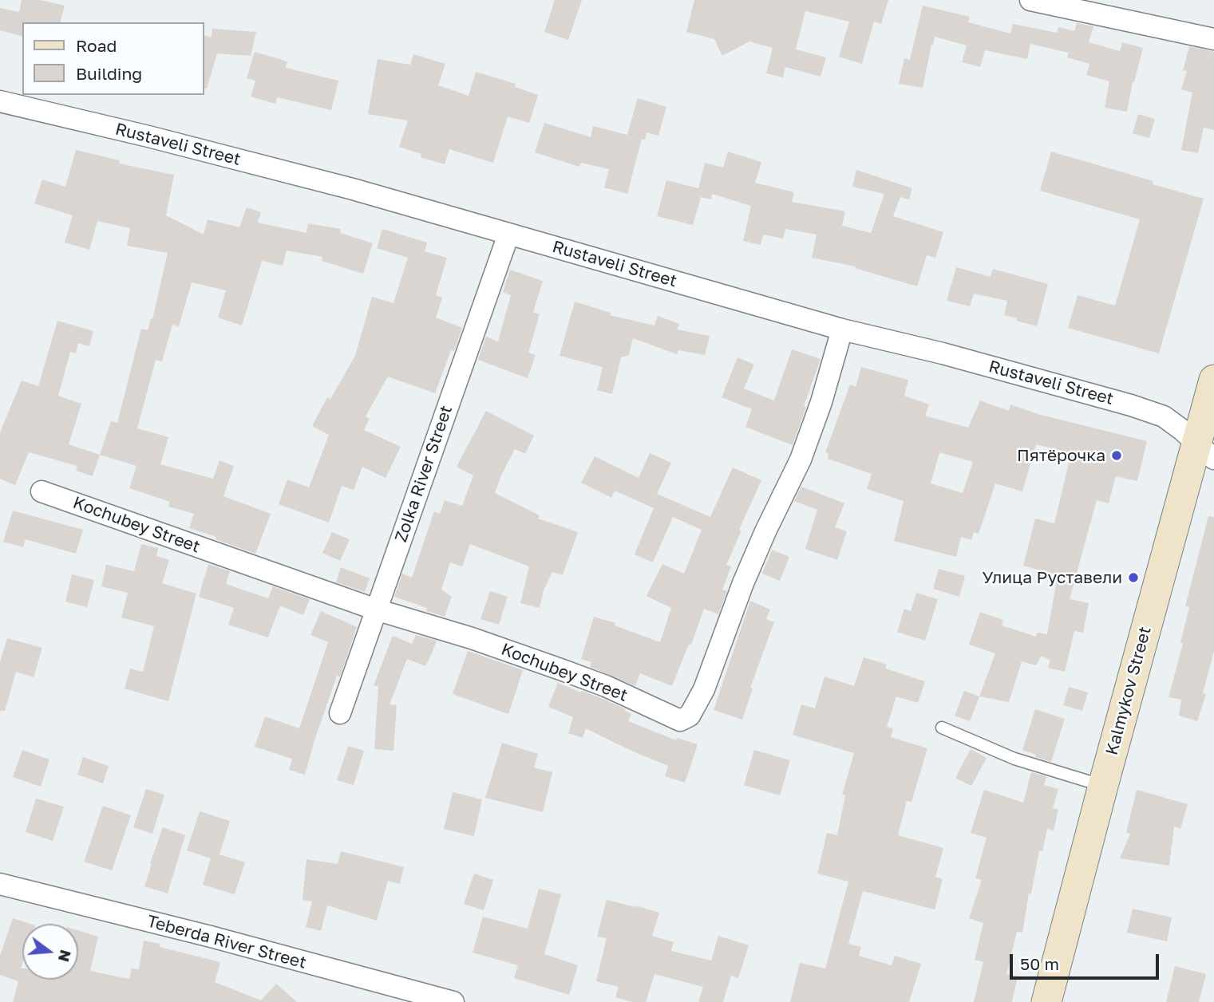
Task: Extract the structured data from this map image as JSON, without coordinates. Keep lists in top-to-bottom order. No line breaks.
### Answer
{"streets":{"street":["Rustaveli Street","Zolka River Street","Kochubey Street","Kalmykov Street","Teberda River Street"]},"crossings":[["Rustaveli Street","Zolka River Street"],["Rustaveli Street","Kochubey Street"],["Rustaveli Street","Kalmykov Street"],["Zolka River Street","Kochubey Street"]],"places":["Пятёрочка","Улица Руставели"],"legend":["Road","Building"],"scale_bar":"50 m","north":"right"}
